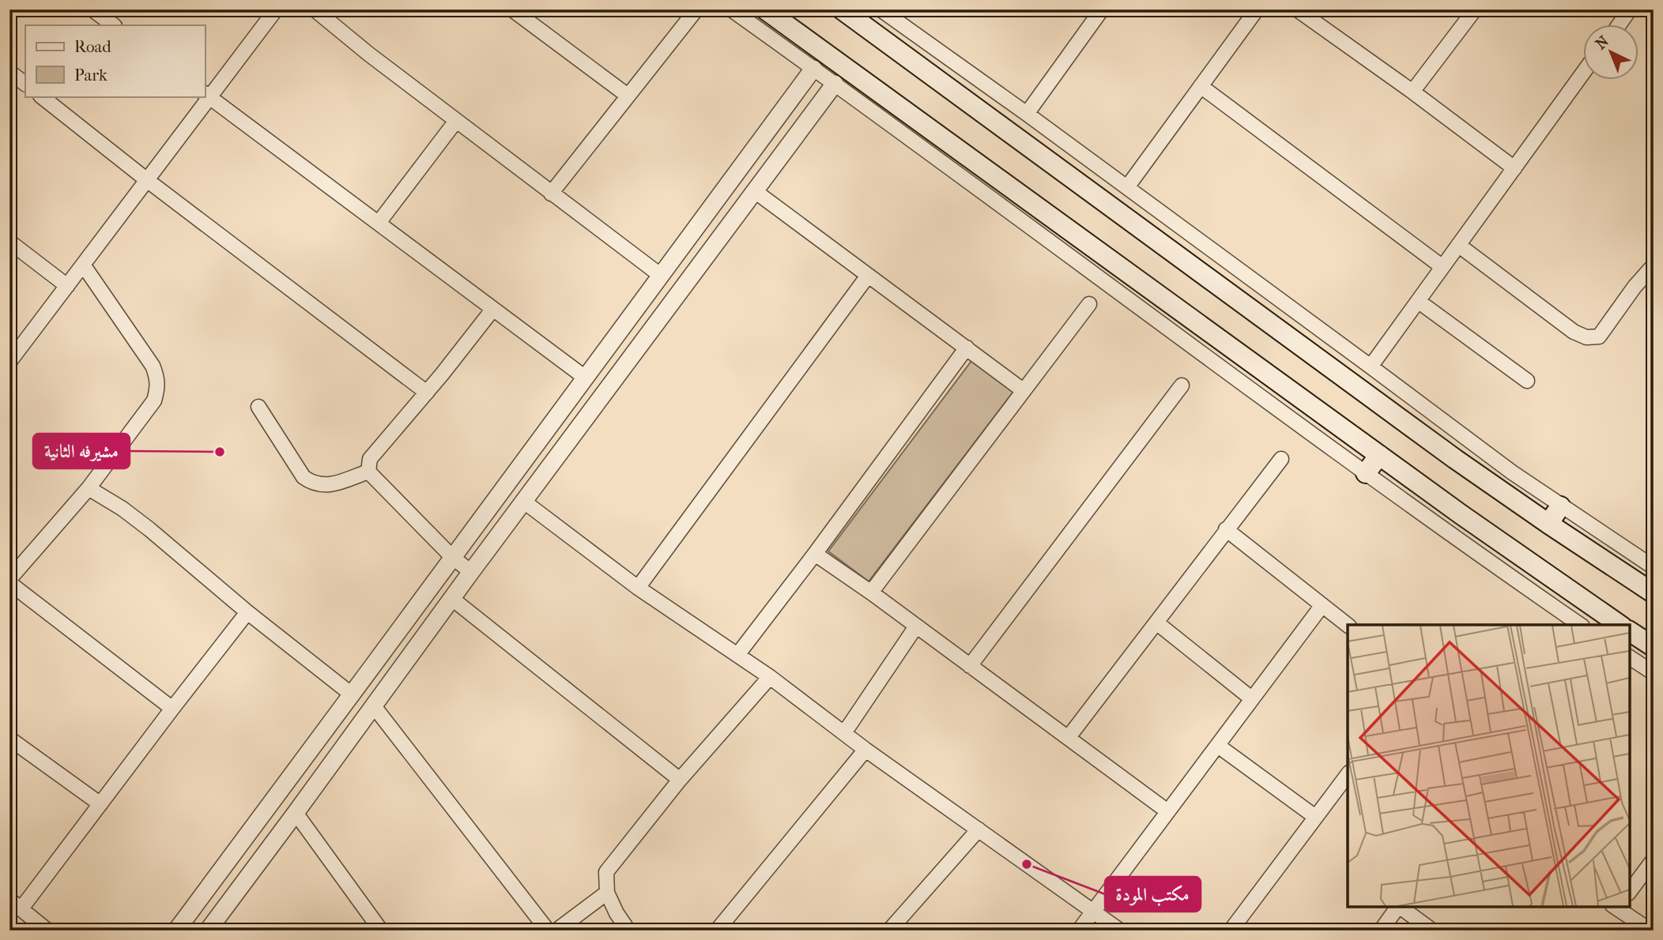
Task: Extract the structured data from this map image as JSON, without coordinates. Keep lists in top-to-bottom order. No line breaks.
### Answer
{"places":["مشيرفه الثانية","مكتب المودة"],"legend":["Road","Park"],"north":"top left"}
